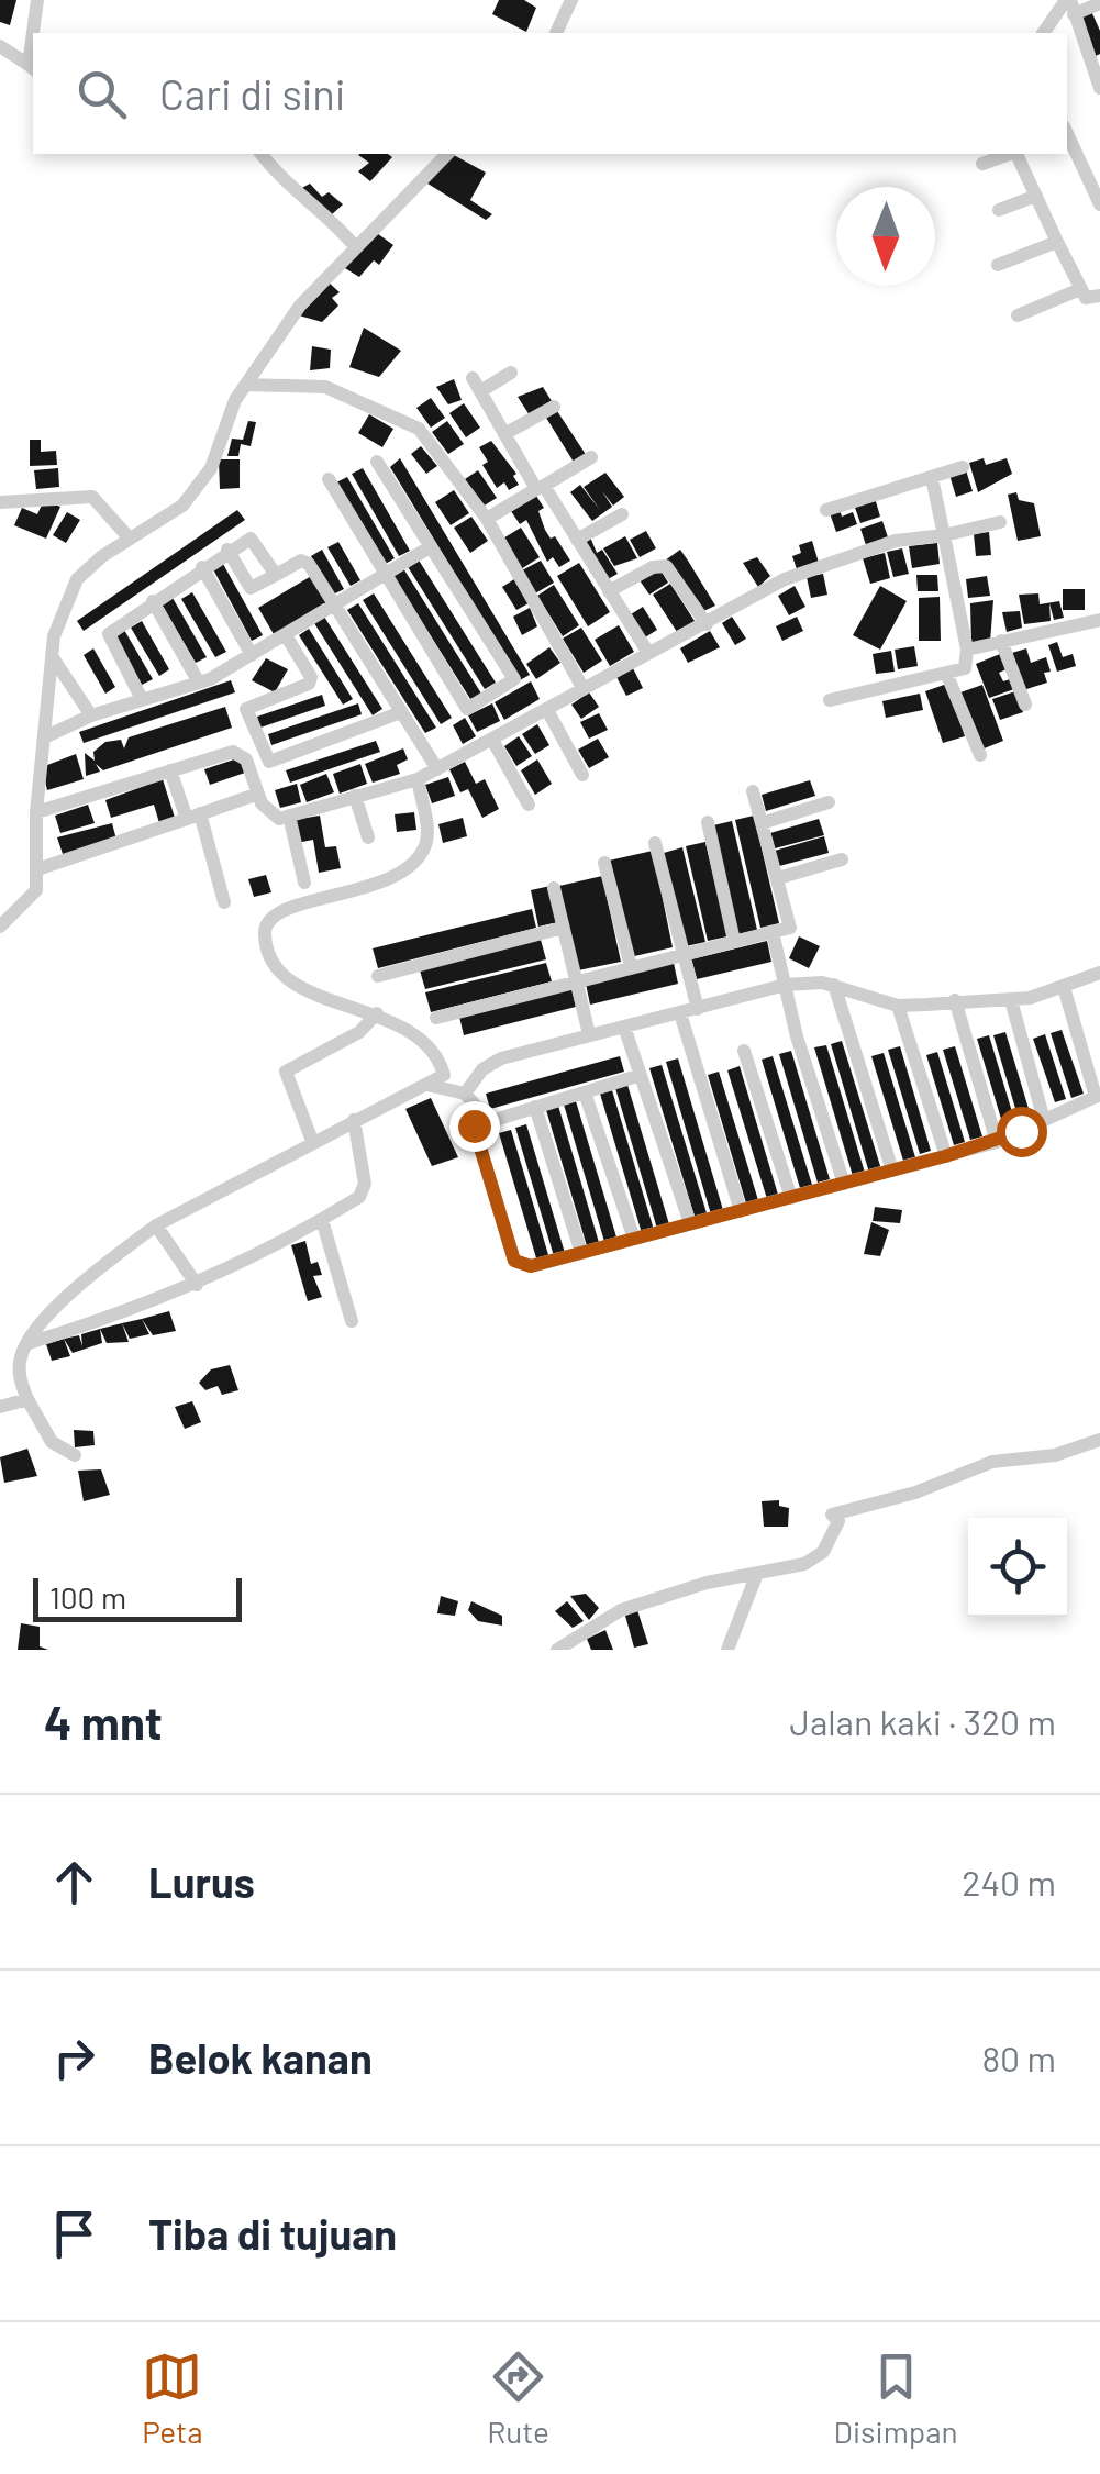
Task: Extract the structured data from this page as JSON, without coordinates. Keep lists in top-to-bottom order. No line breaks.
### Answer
{"scale_bar":"100 m","north":"bottom","page":{"search":"Cari di sini","scale":"100 m","heading":["4 mnt","Jalan kaki · 320 m"],"list":[["Lurus","240 m"],["Belok kanan","80 m"],"Tiba di tujuan"],"nav":["Peta","Rute","Disimpan"]}}
